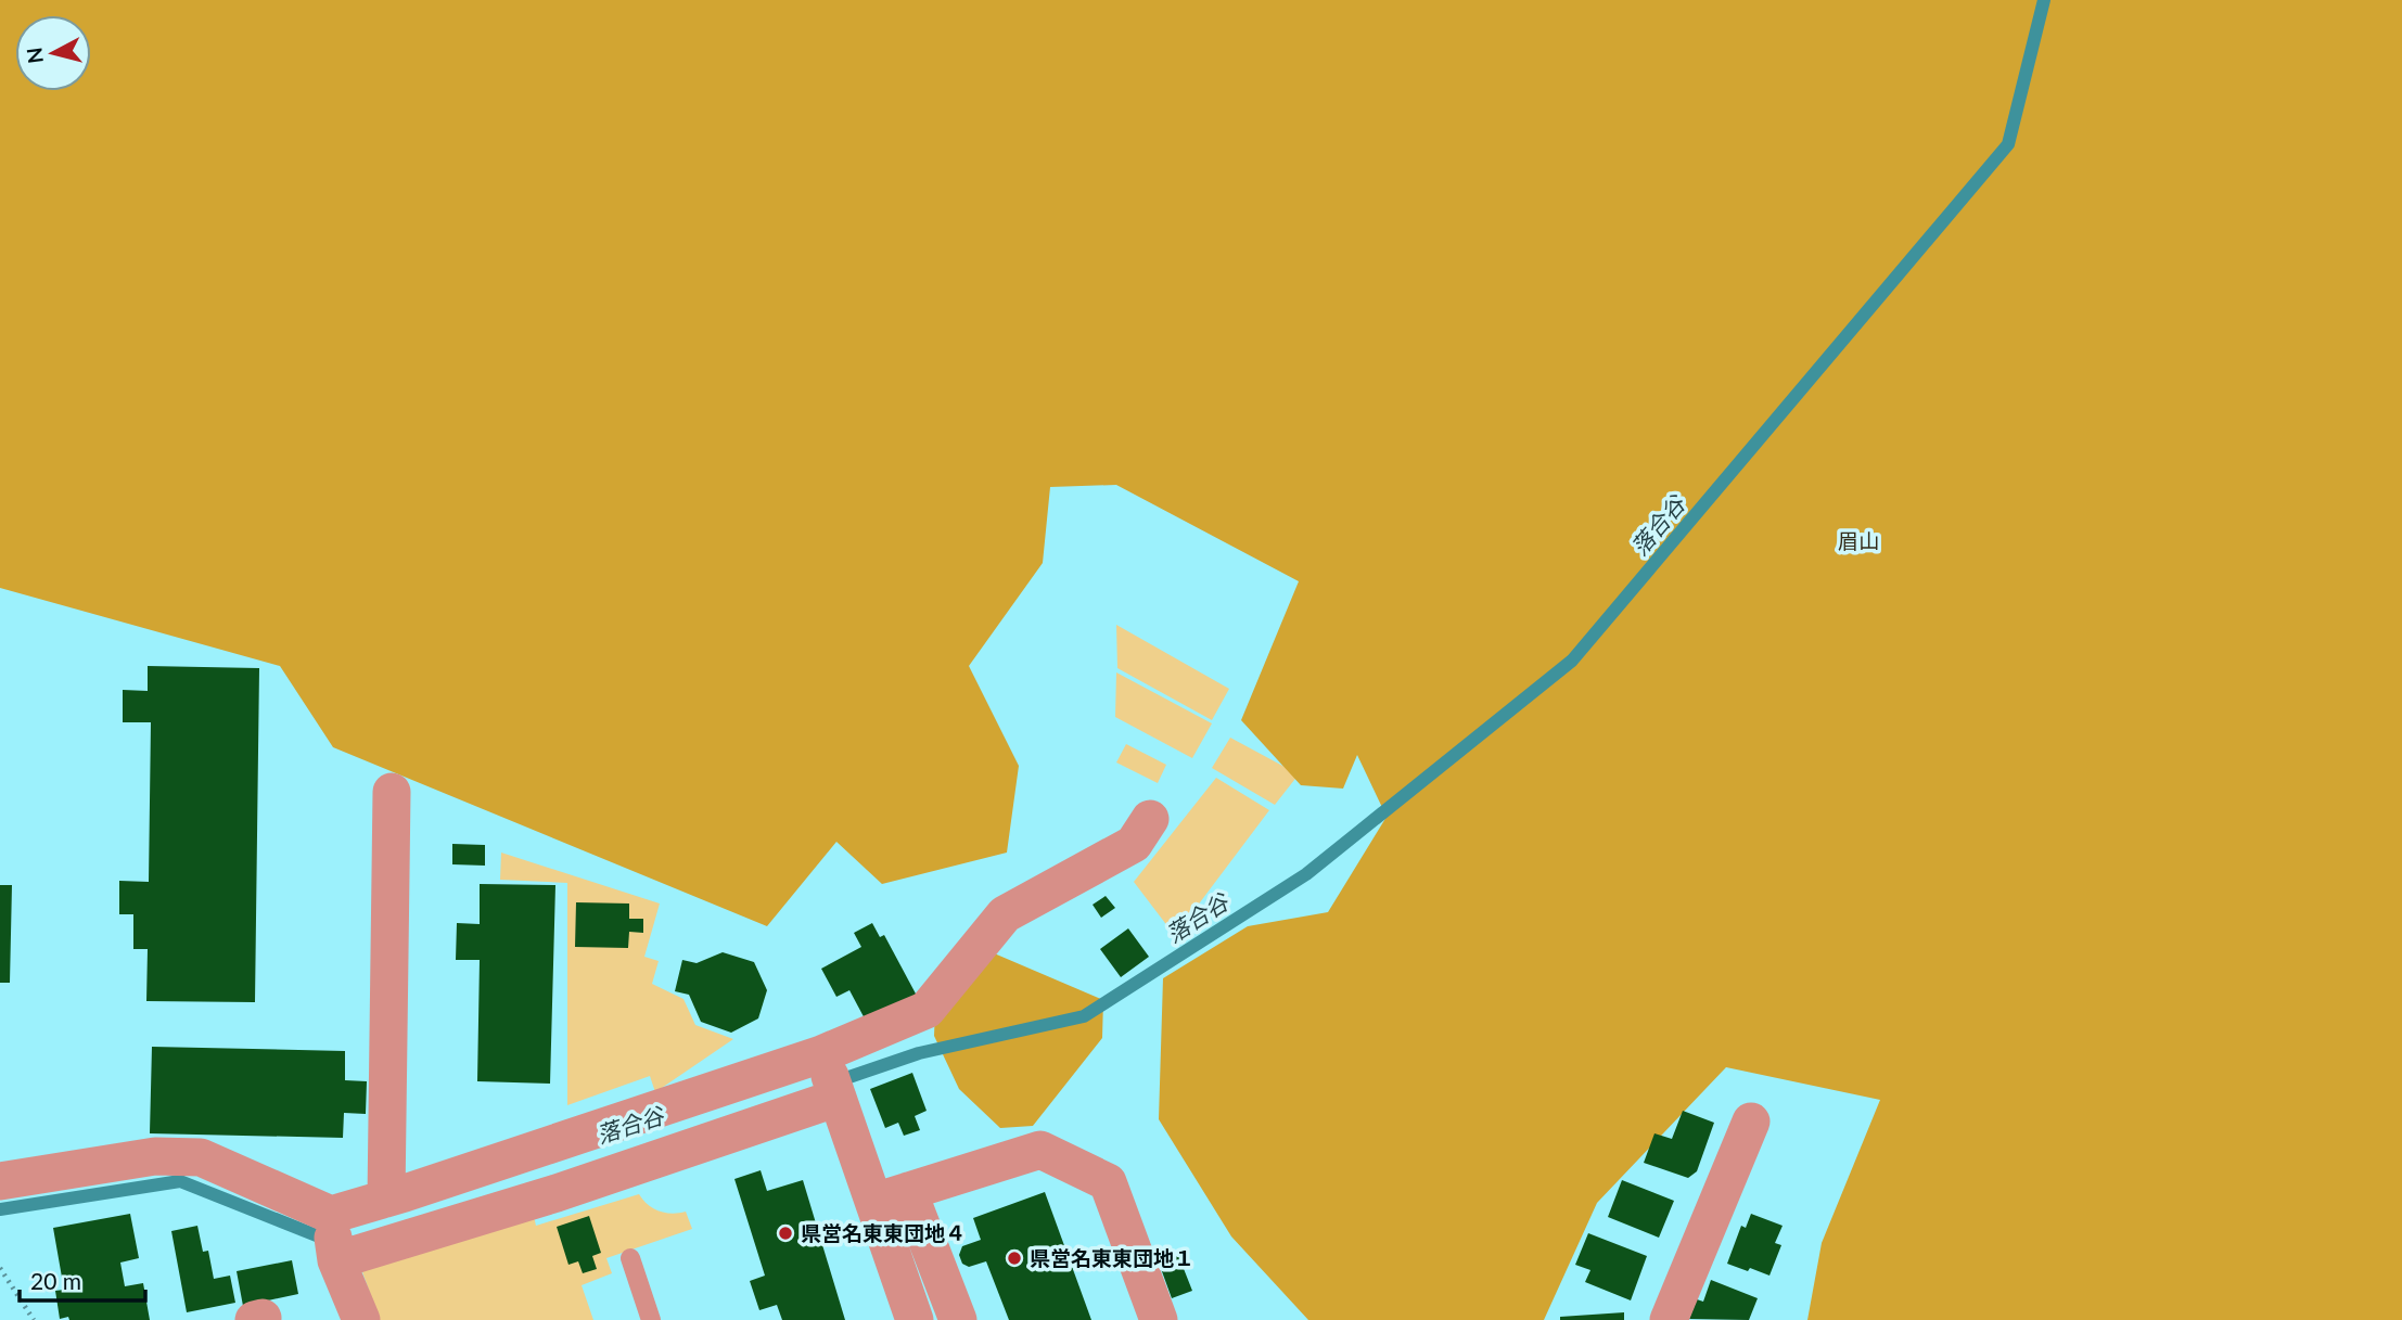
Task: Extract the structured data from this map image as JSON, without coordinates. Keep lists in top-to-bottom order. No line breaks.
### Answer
{"water":["落合谷"],"parks":["眉山"],"places":["県営名東東団地４","県営名東東団地１"],"scale_bar":"20 m","north":"left"}
